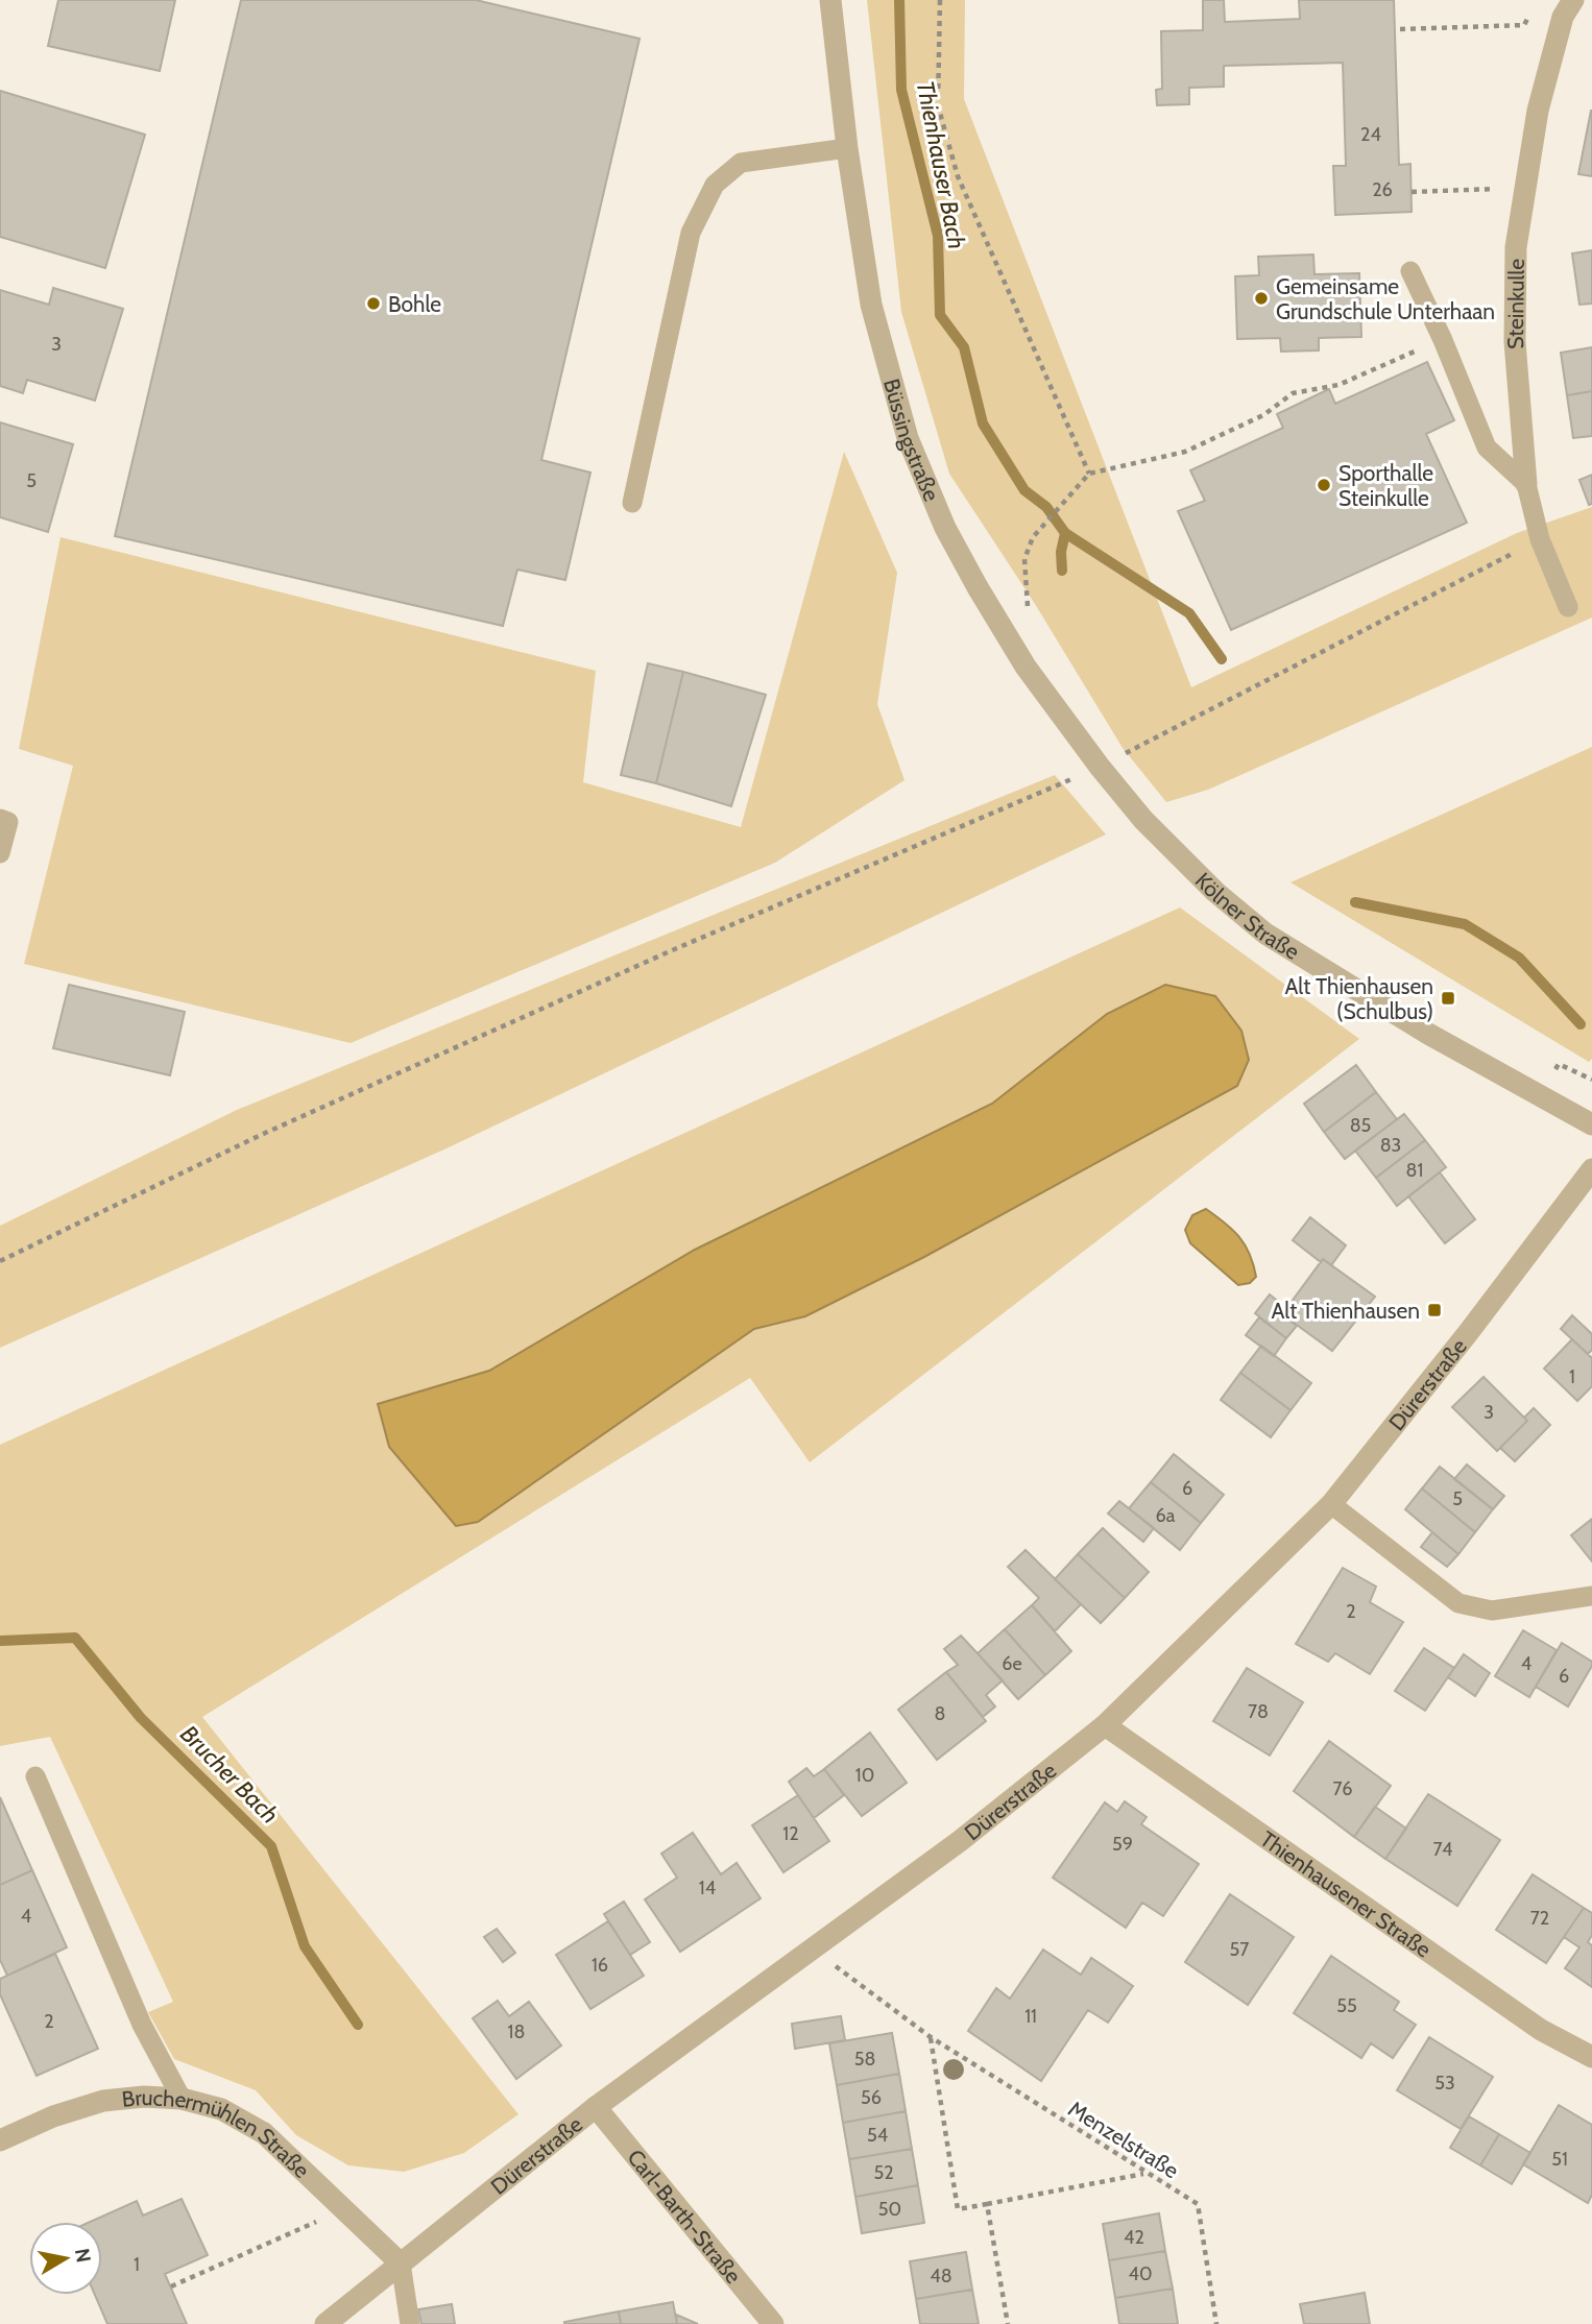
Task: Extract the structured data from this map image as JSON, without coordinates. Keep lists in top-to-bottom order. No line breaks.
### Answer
{"streets":{"street":["Steinkulle","Büssingstraße","Kölner Straße","Dürerstraße","Thienhausener Straße","Bruchermühlen Straße","Carl-Barth-Straße"],"path":["Menzelstraße"]},"crossings":[["Büssingstraße","Kölner Straße"],["Dürerstraße","Thienhausener Straße"],["Dürerstraße","Menzelstraße"],["Dürerstraße","Bruchermühlen Straße"],["Dürerstraße","Carl-Barth-Straße"]],"water":["Thienhauser Bach","Brucher Bach"],"places":{"other":["Gemeinsame Grundschule Unterhaan","Bohle","Sporthalle Steinkulle"],"transit":["Alt Thienhausen (Schulbus)","Alt Thienhausen"]},"house_numbers":["24","26","3","5","85","83","81","1","3","6","5","6a","2","6e","4","6","78","8","10","76","12","59","74","14","4","72","57","16","55","11","2","18","58","53","56","54","51","52","50","42","1","40","48"],"north":"right"}
